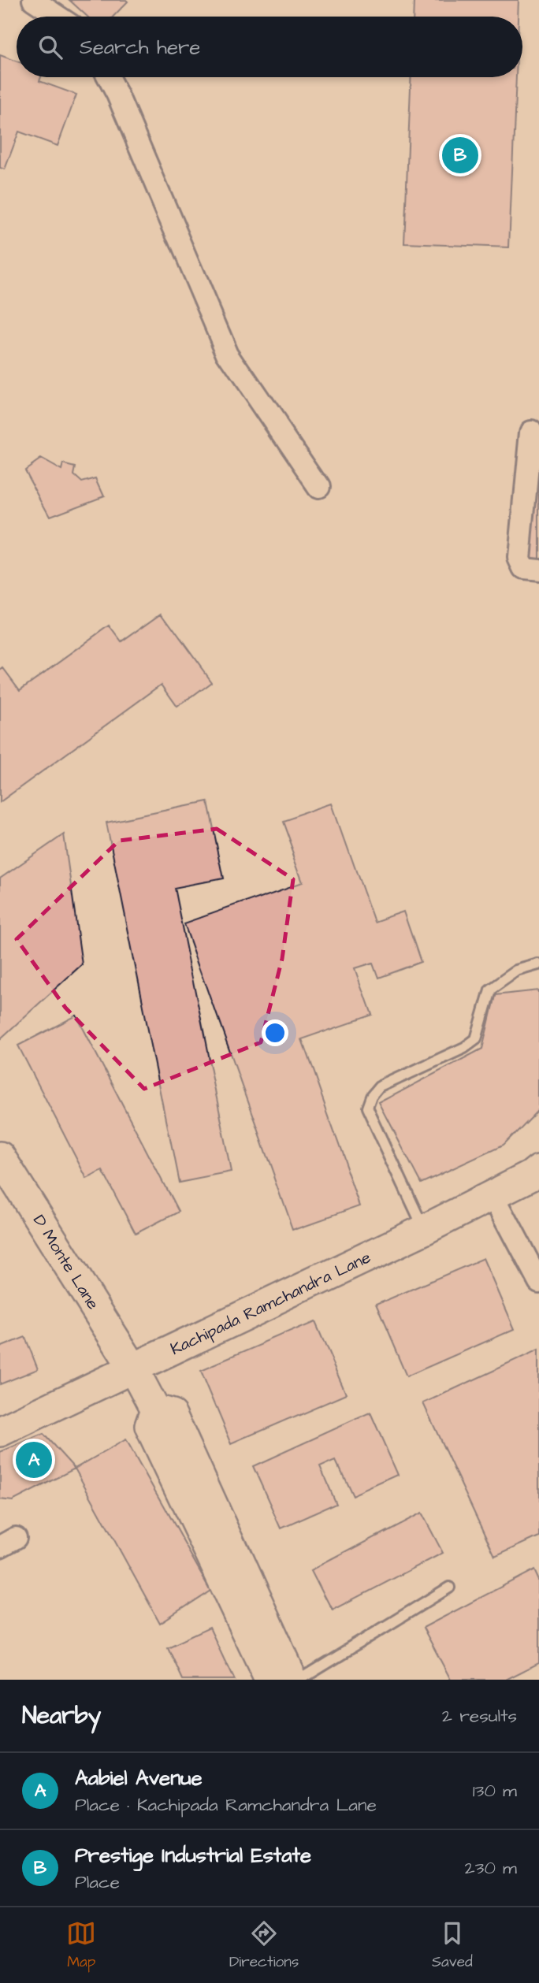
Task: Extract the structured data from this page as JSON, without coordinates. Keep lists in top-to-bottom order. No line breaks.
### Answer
{"streets":{"street":["D Monte Lane","Kachipada Ramchandra Lane"]},"crossings":[["D Monte Lane","Kachipada Ramchandra Lane"]],"page":{"search":"Search here","pins":["B","A"],"heading":["Nearby","2 results"],"list":[{"mark":"A","name":"Aabiel Avenue","note":"Place · Kachipada Ramchandra Lane","value":"130 m"},{"mark":"B","name":"Prestige Industrial Estate","note":"Place","value":"230 m"}],"nav":["Map","Directions","Saved"]}}
